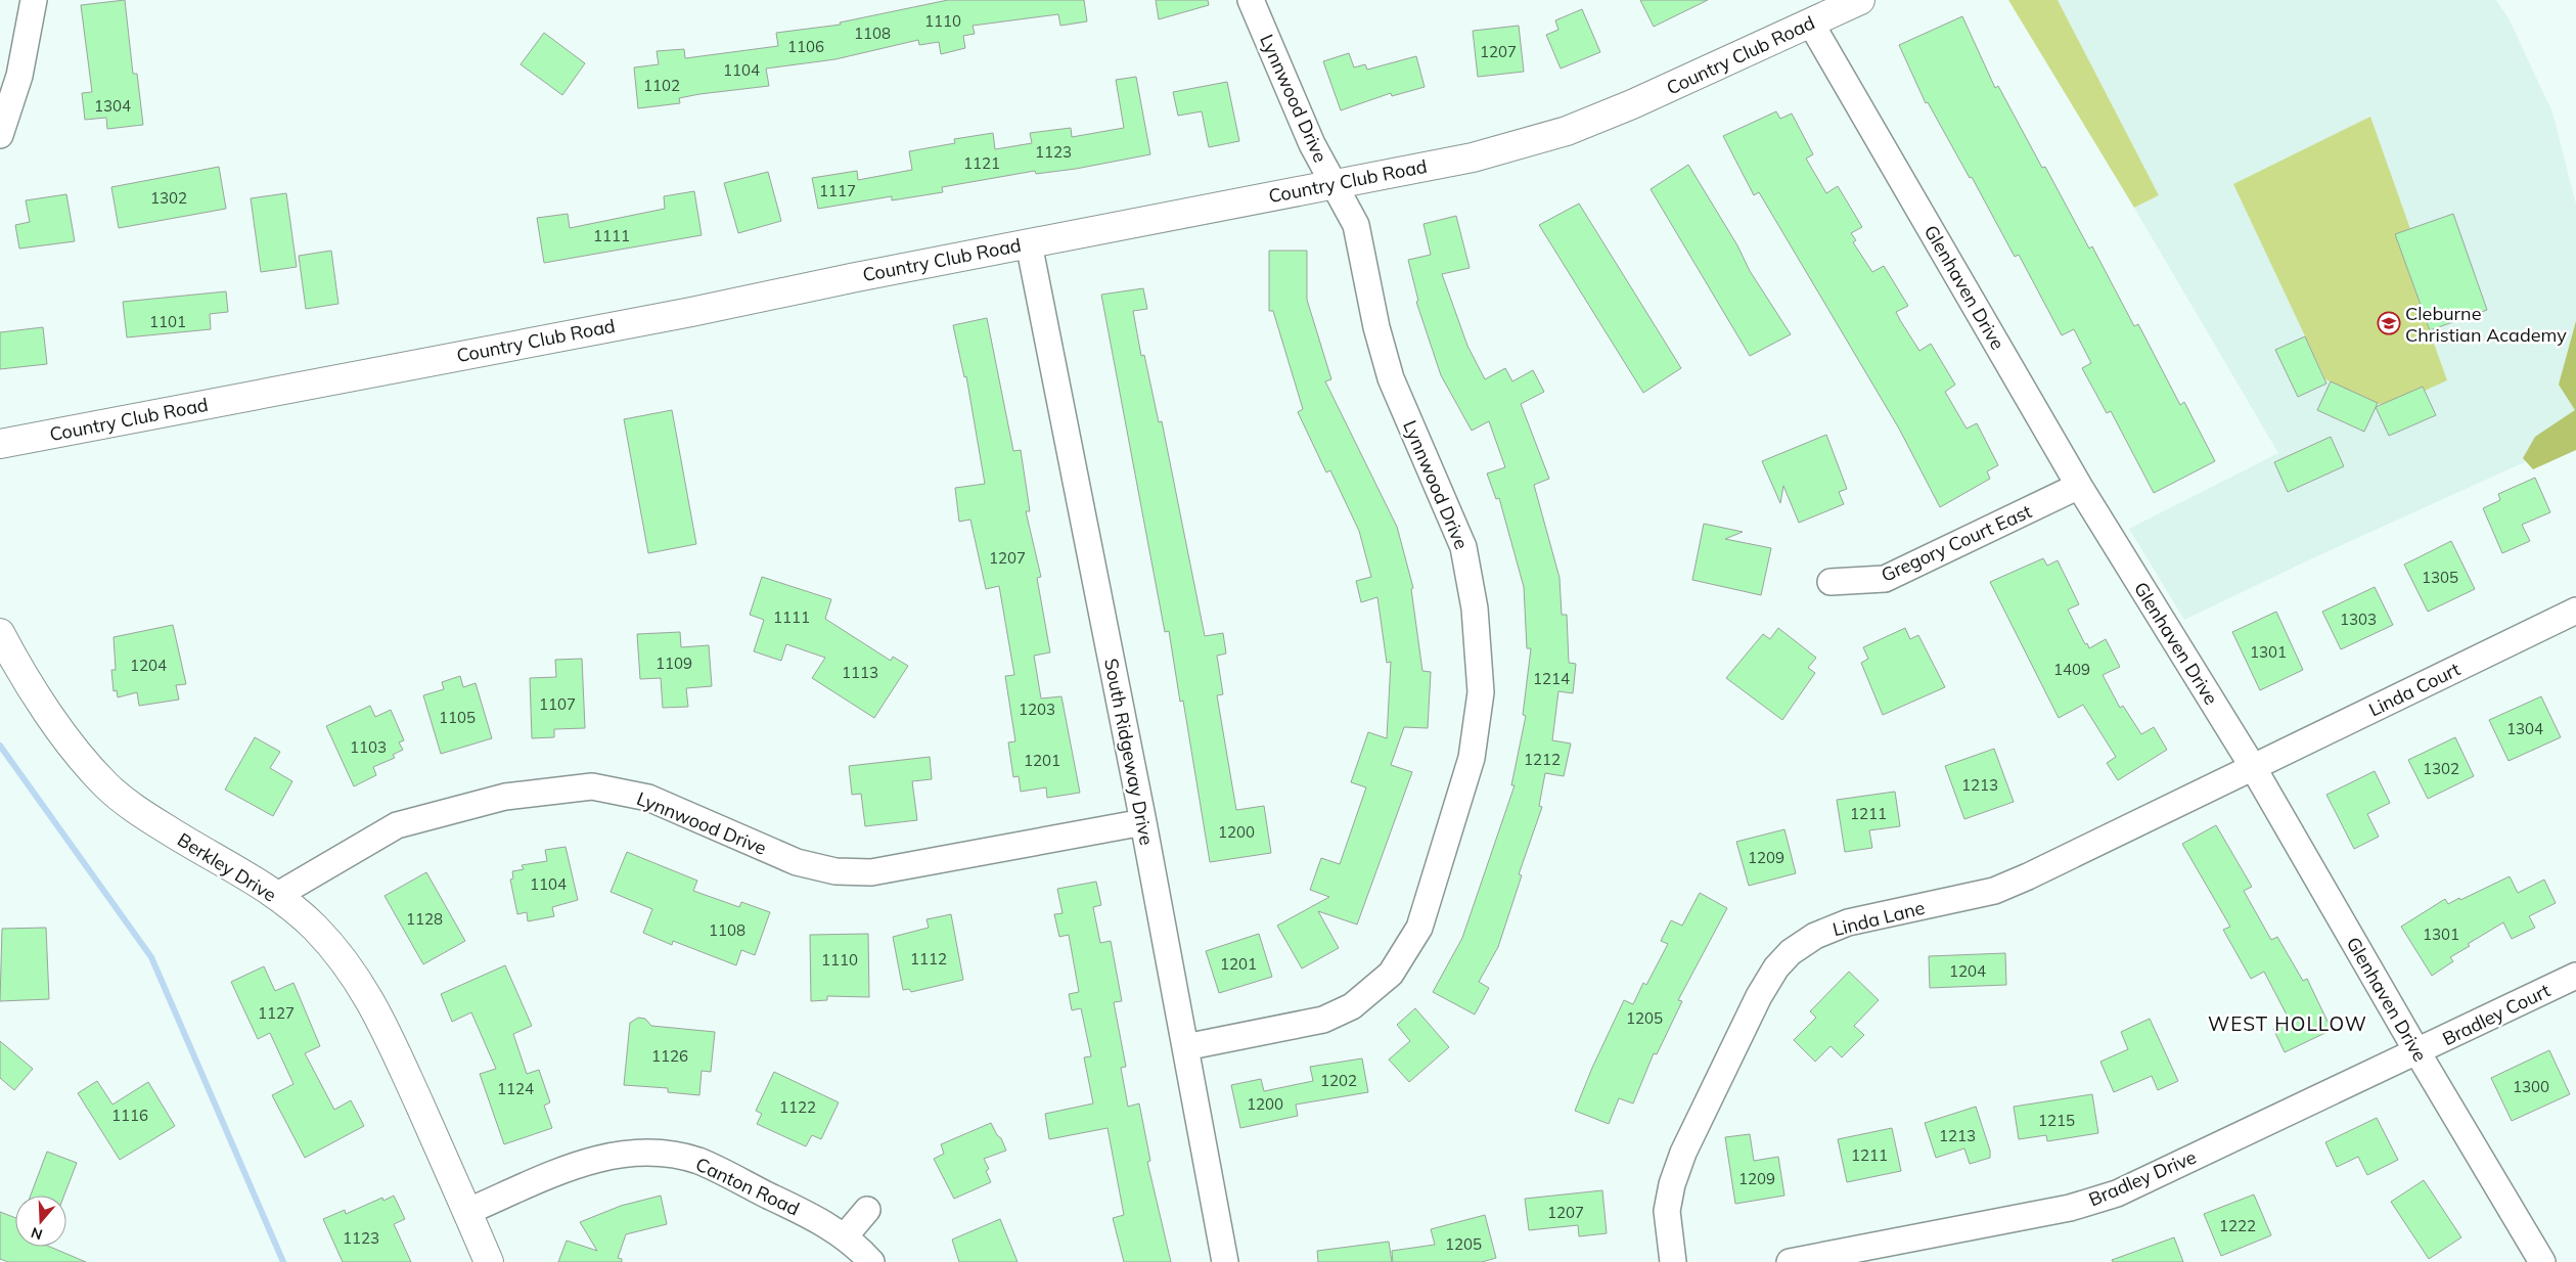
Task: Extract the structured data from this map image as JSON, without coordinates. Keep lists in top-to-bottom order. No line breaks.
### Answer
{"streets":{"main road":["Country Club Road","Berkley Drive"],"street":["Lynnwood Drive","Glenhaven Drive","Gregory Court East","Linda Court","South Ridgeway Drive","Linda Lane","Bradley Court","Bradley Drive","Canton Road"]},"crossings":[["Country Club Road","Lynnwood Drive"],["Country Club Road","Glenhaven Drive"],["Country Club Road","South Ridgeway Drive"],["Lynnwood Drive","South Ridgeway Drive"],["Lynnwood Drive","Berkley Drive"],["Glenhaven Drive","Gregory Court East"],["Glenhaven Drive","Linda Court"],["Glenhaven Drive","Linda Lane"],["Glenhaven Drive","Bradley Court"],["Glenhaven Drive","Bradley Drive"],["Linda Court","Linda Lane"],["Berkley Drive","Canton Road"],["Bradley Court","Bradley Drive"]],"districts":["WEST HOLLOW"],"places":{"school or university":["Cleburne Christian Academy"]},"house_numbers":["1110","1108","1106","1207","1104","1102","1304","1123","1121","1117","1302","1111","1101","1207","1305","1111","1303","1301","1109","1204","1409","1113","1214","1107","1203","1105","1304","1103","1212","1201","1302","1213","1211","1200","1209","1104","1128","1108","1301","1112","1110","1201","1204","1127","1205","1126","1202","1300","1124","1200","1122","1116","1215","1213","1211","1209","1207","1222","1123","1205"],"north":"bottom"}
